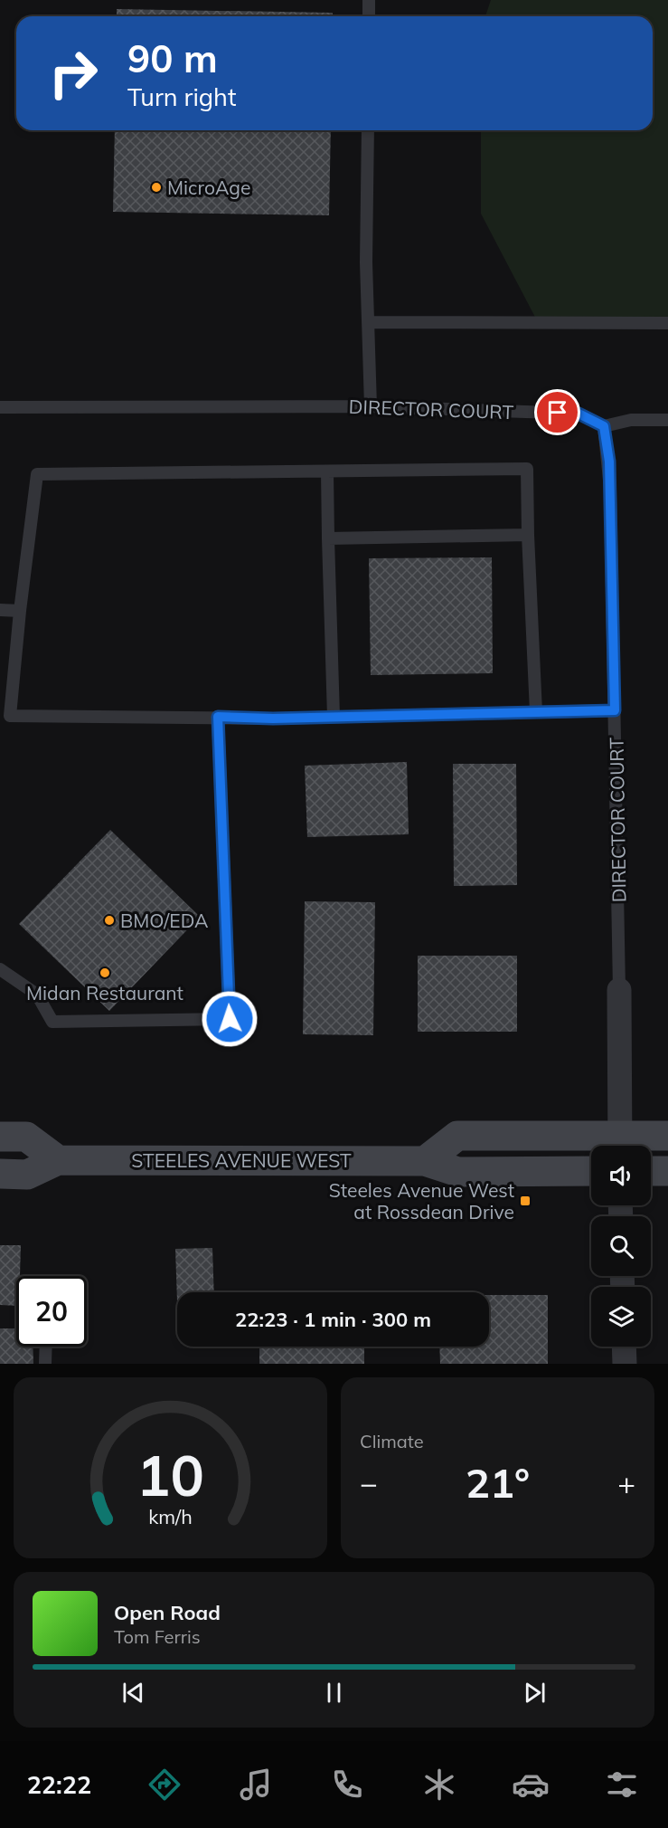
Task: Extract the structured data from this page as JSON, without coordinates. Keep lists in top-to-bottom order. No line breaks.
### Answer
{"streets":{"main road":["STEELES AVENUE WEST"],"street":["DIRECTOR COURT"]},"places":{"other":["MicroAge","BMO/EDA","Midan Restaurant"],"transit":["Steeles Avenue West at Rossdean Drive"]},"page":{"turn":["90 m","Turn right"],"limit":"20","trip":"22:23 · 1 min · 300 m","tile":"Climate","heat":["−","21°","+"],"song":["Open Road","Tom Ferris"],"tabs":"22:22","gauge":["10","km/h"]}}
